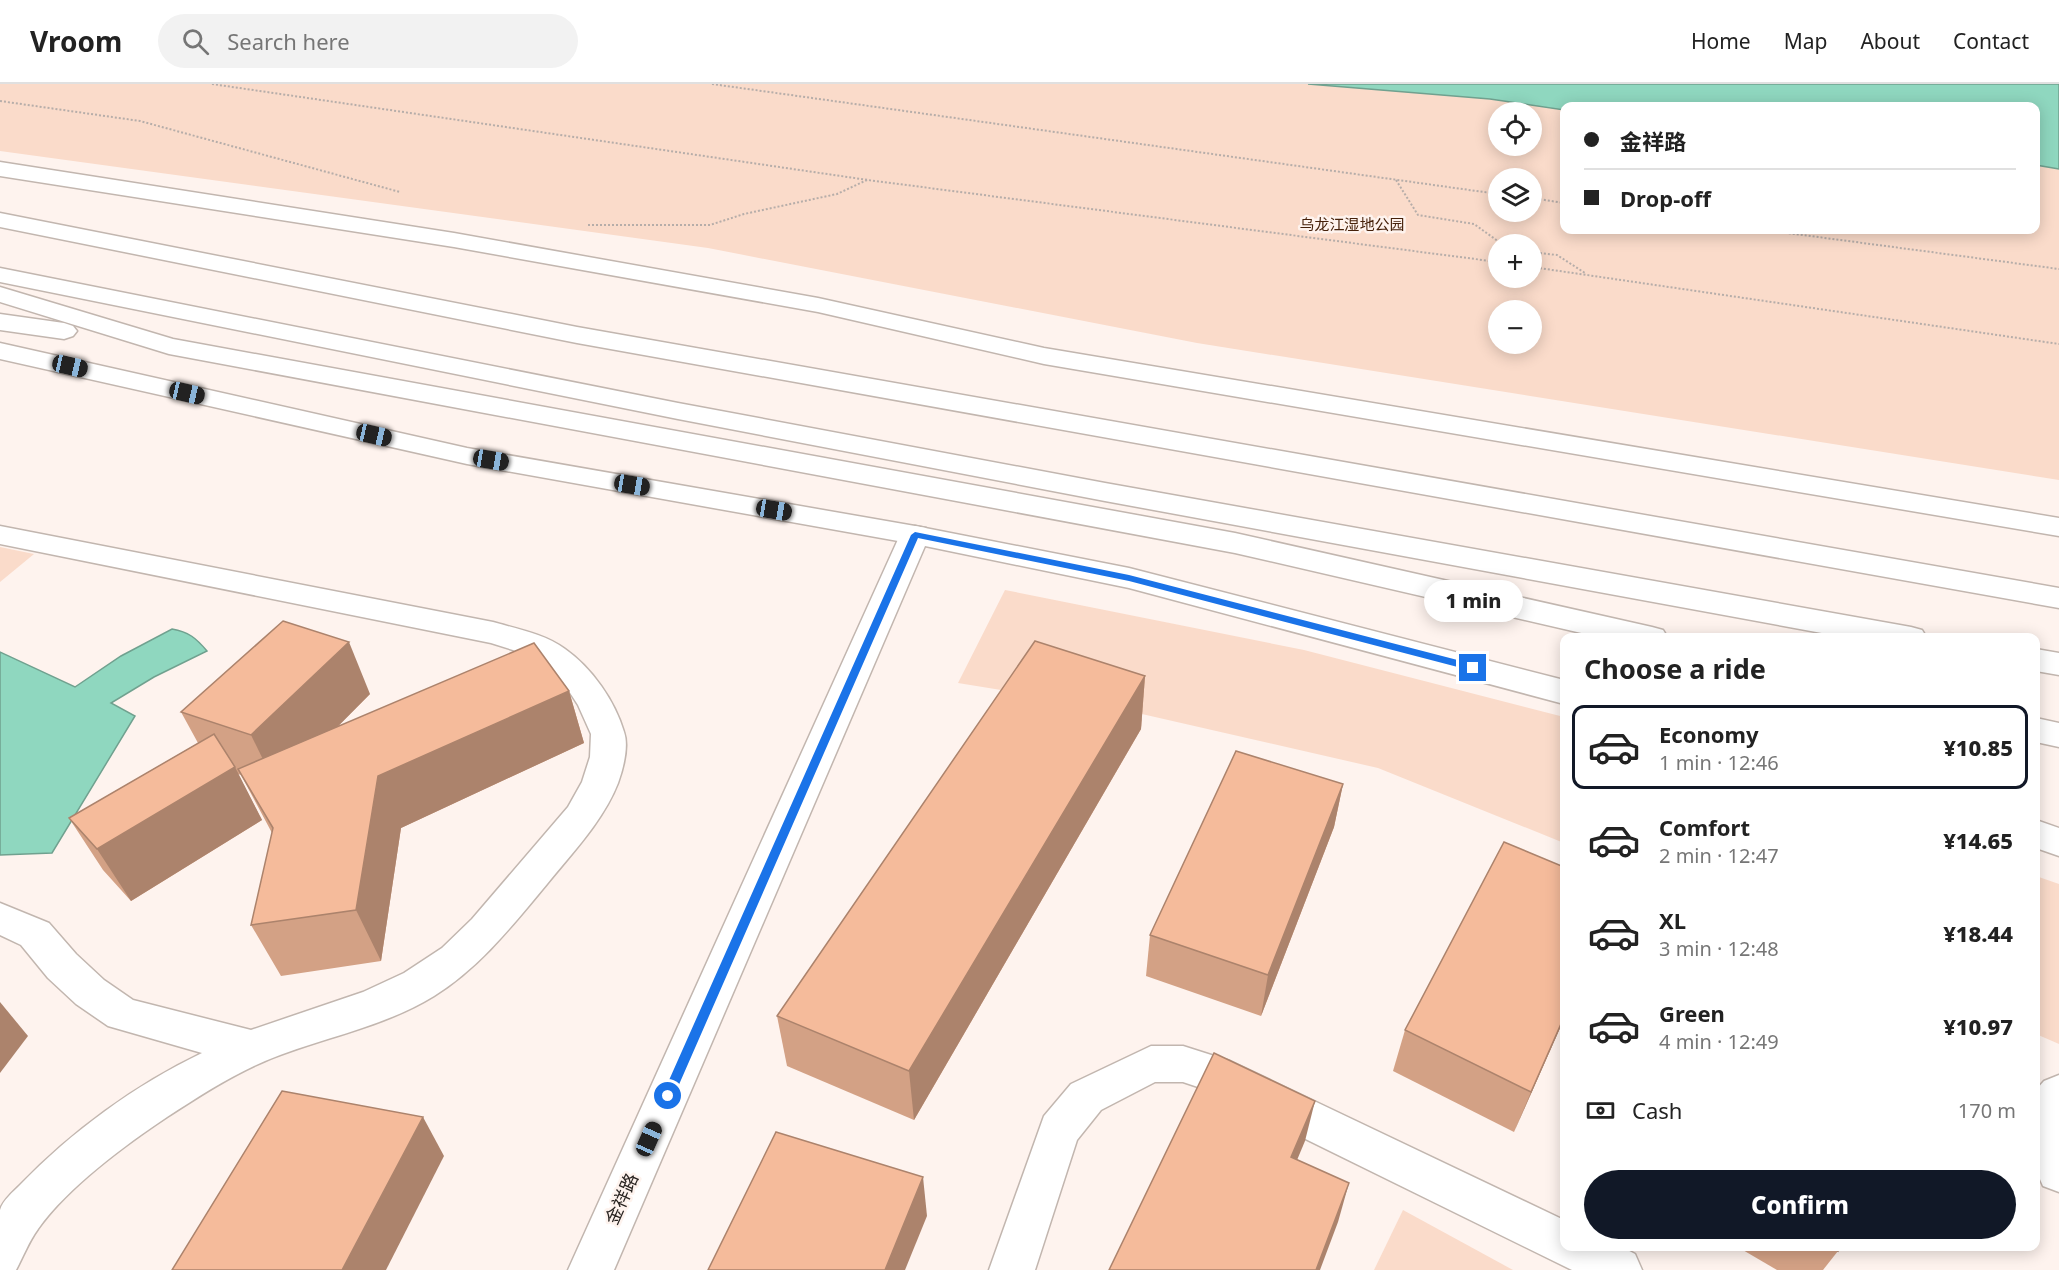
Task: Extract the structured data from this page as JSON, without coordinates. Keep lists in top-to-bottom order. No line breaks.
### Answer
{"streets":{"main road":["金祥路"]},"parks":["乌龙江湿地公园"],"page":{"header":"Vroom","search":"Search here","nav":["Home","Map","About","Contact"],"map_buttons":["+","−"],"banner":["金祥路","Drop-off"],"bubble":"1 min","heading":"Choose a ride","list":[{"name":"Economy","note":"1 min · 12:46","value":"¥10.85"},{"name":"Comfort","note":"2 min · 12:47","value":"¥14.65"},{"name":"XL","note":"3 min · 12:48","value":"¥18.44"},{"name":"Green","note":"4 min · 12:49","value":"¥10.97"}],"pay":["Cash","170 m"],"buttons":"Confirm"}}
